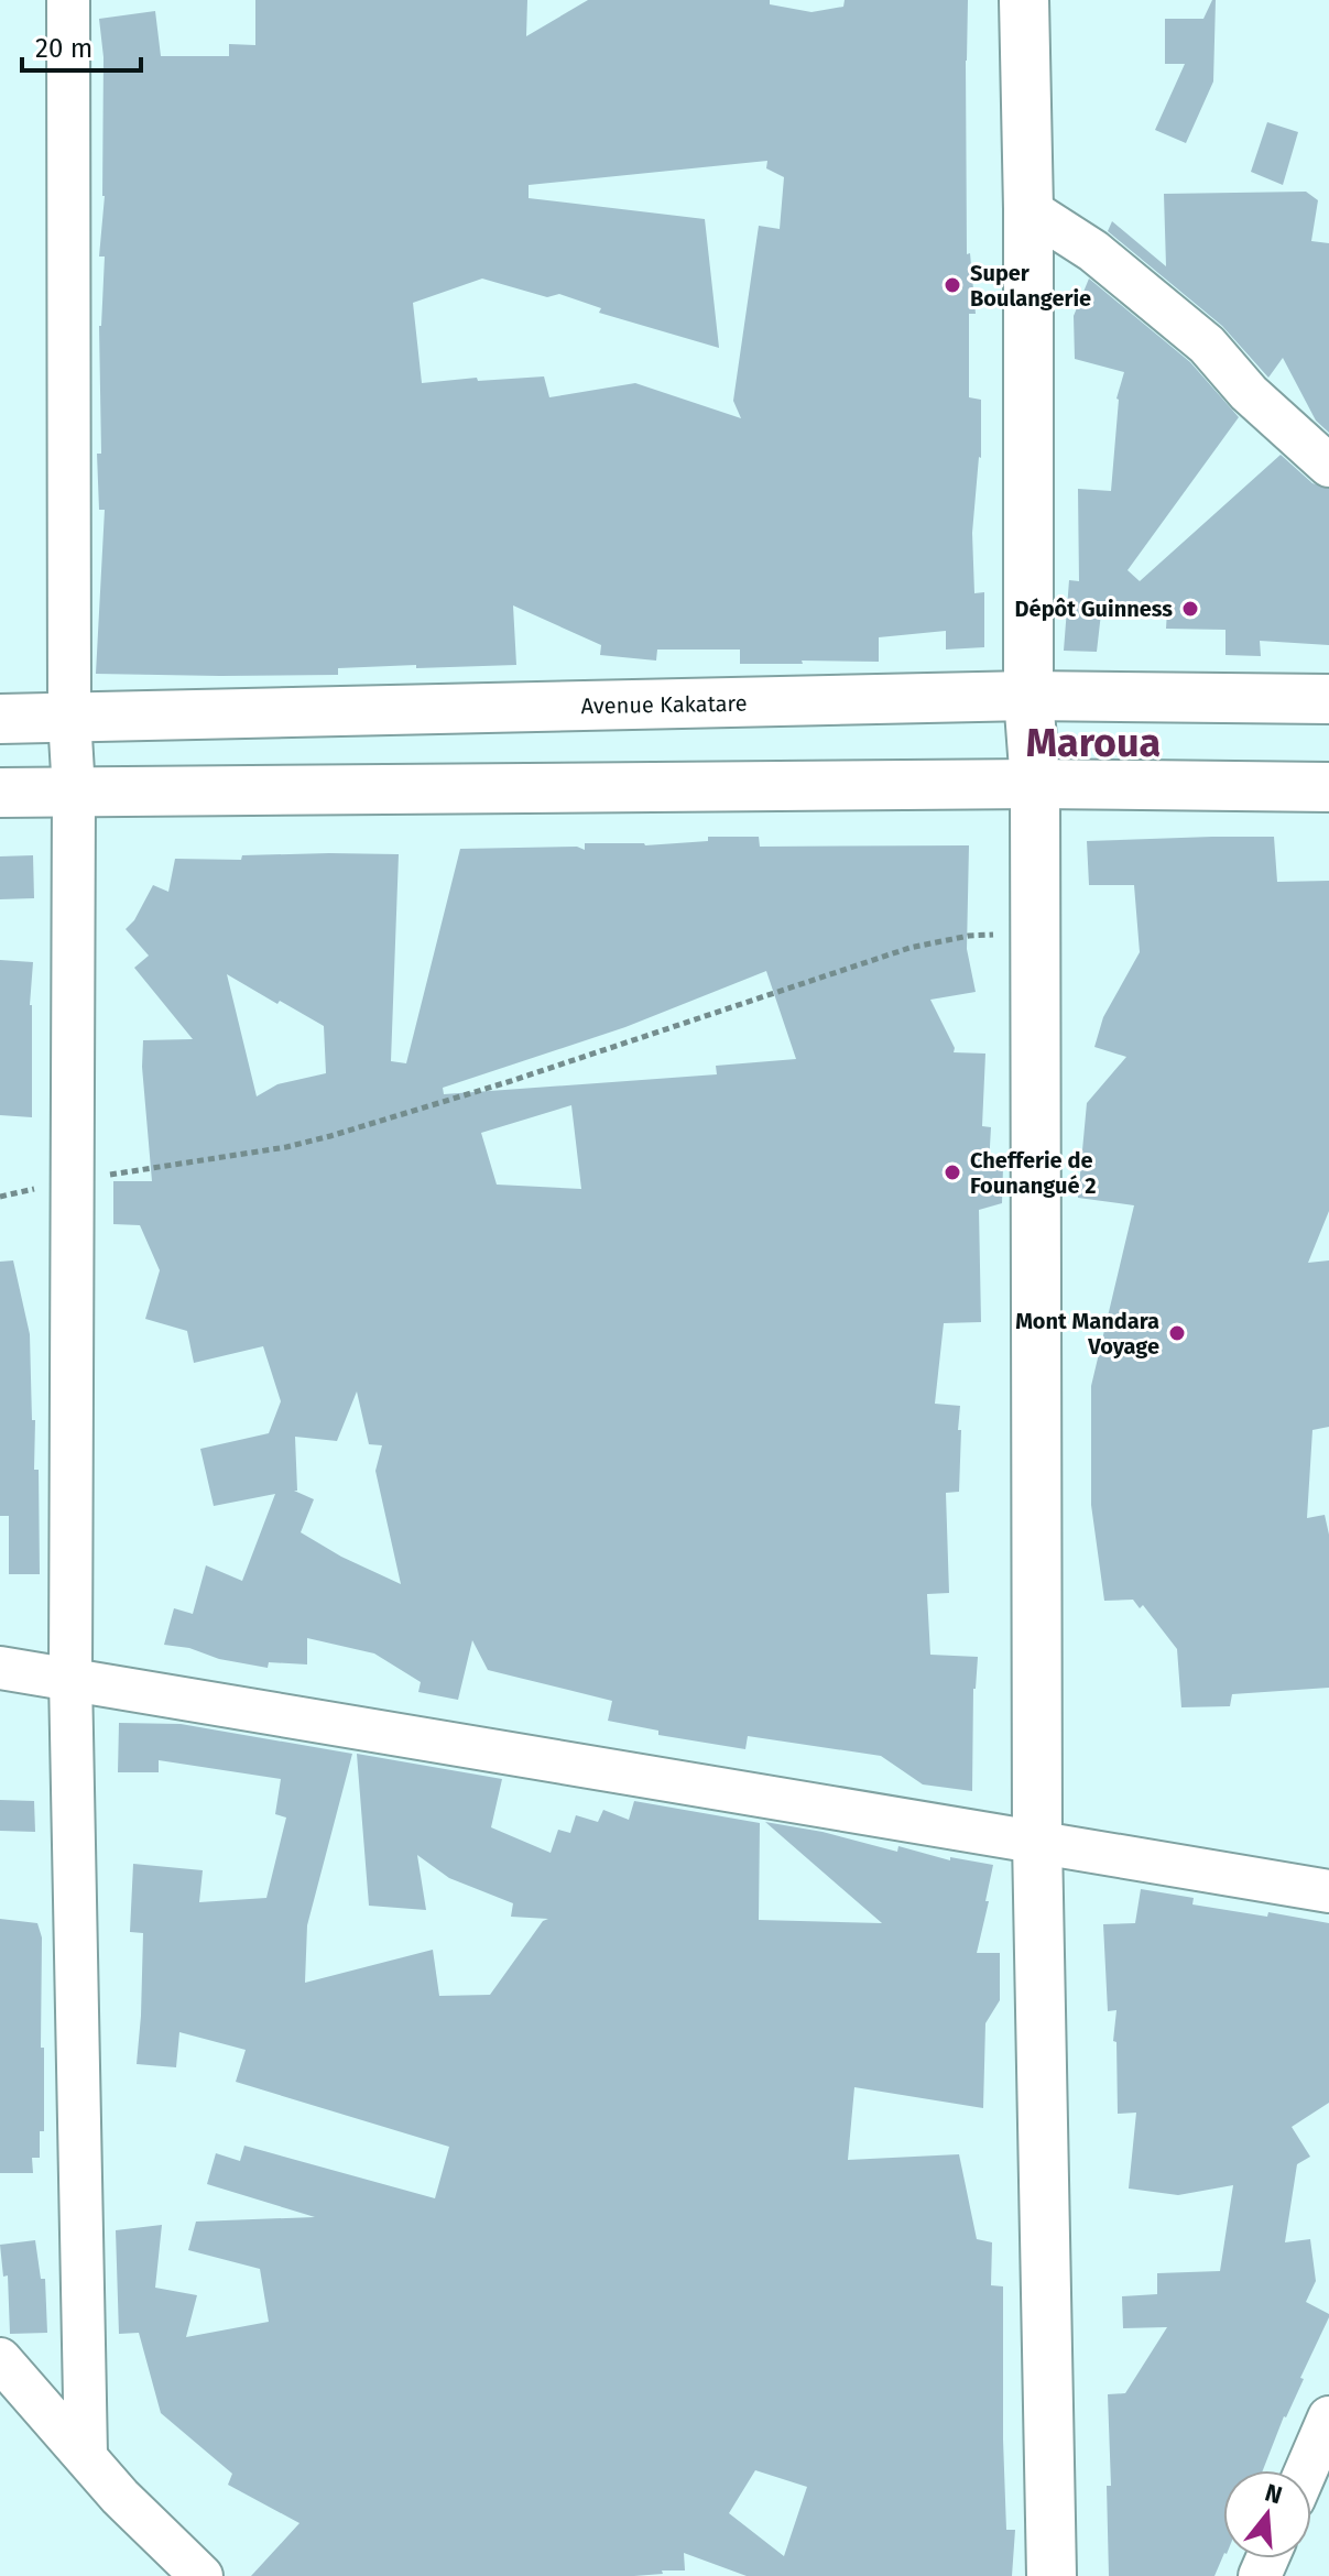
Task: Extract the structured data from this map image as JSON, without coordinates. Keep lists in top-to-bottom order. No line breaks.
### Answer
{"streets":{"main road":["Avenue Kakatare"]},"districts":["Maroua"],"places":["Super Boulangerie","Dépôt Guinness","Chefferie de Founangué 2","Mont Mandara Voyage"],"scale_bar":"20 m","north":"top"}
